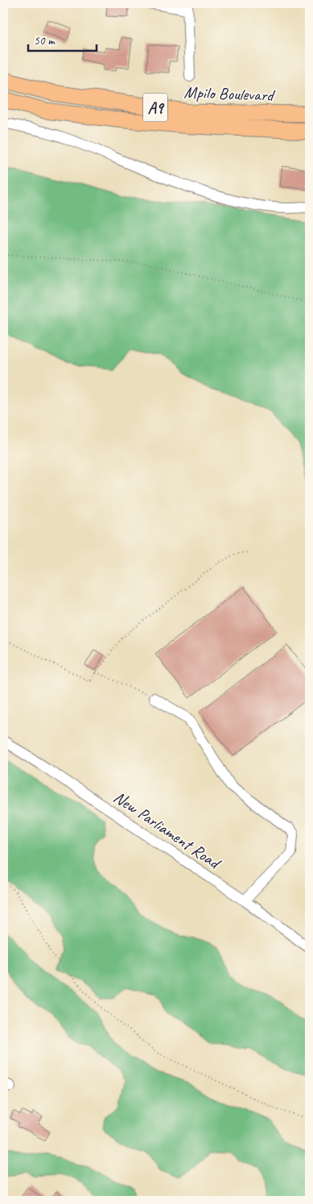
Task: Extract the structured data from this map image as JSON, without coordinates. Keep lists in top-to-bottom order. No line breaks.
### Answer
{"streets":{"highway":["Mpilo Boulevard","A9"],"street":["New Parliament Road"]},"scale_bar":"50 m"}
